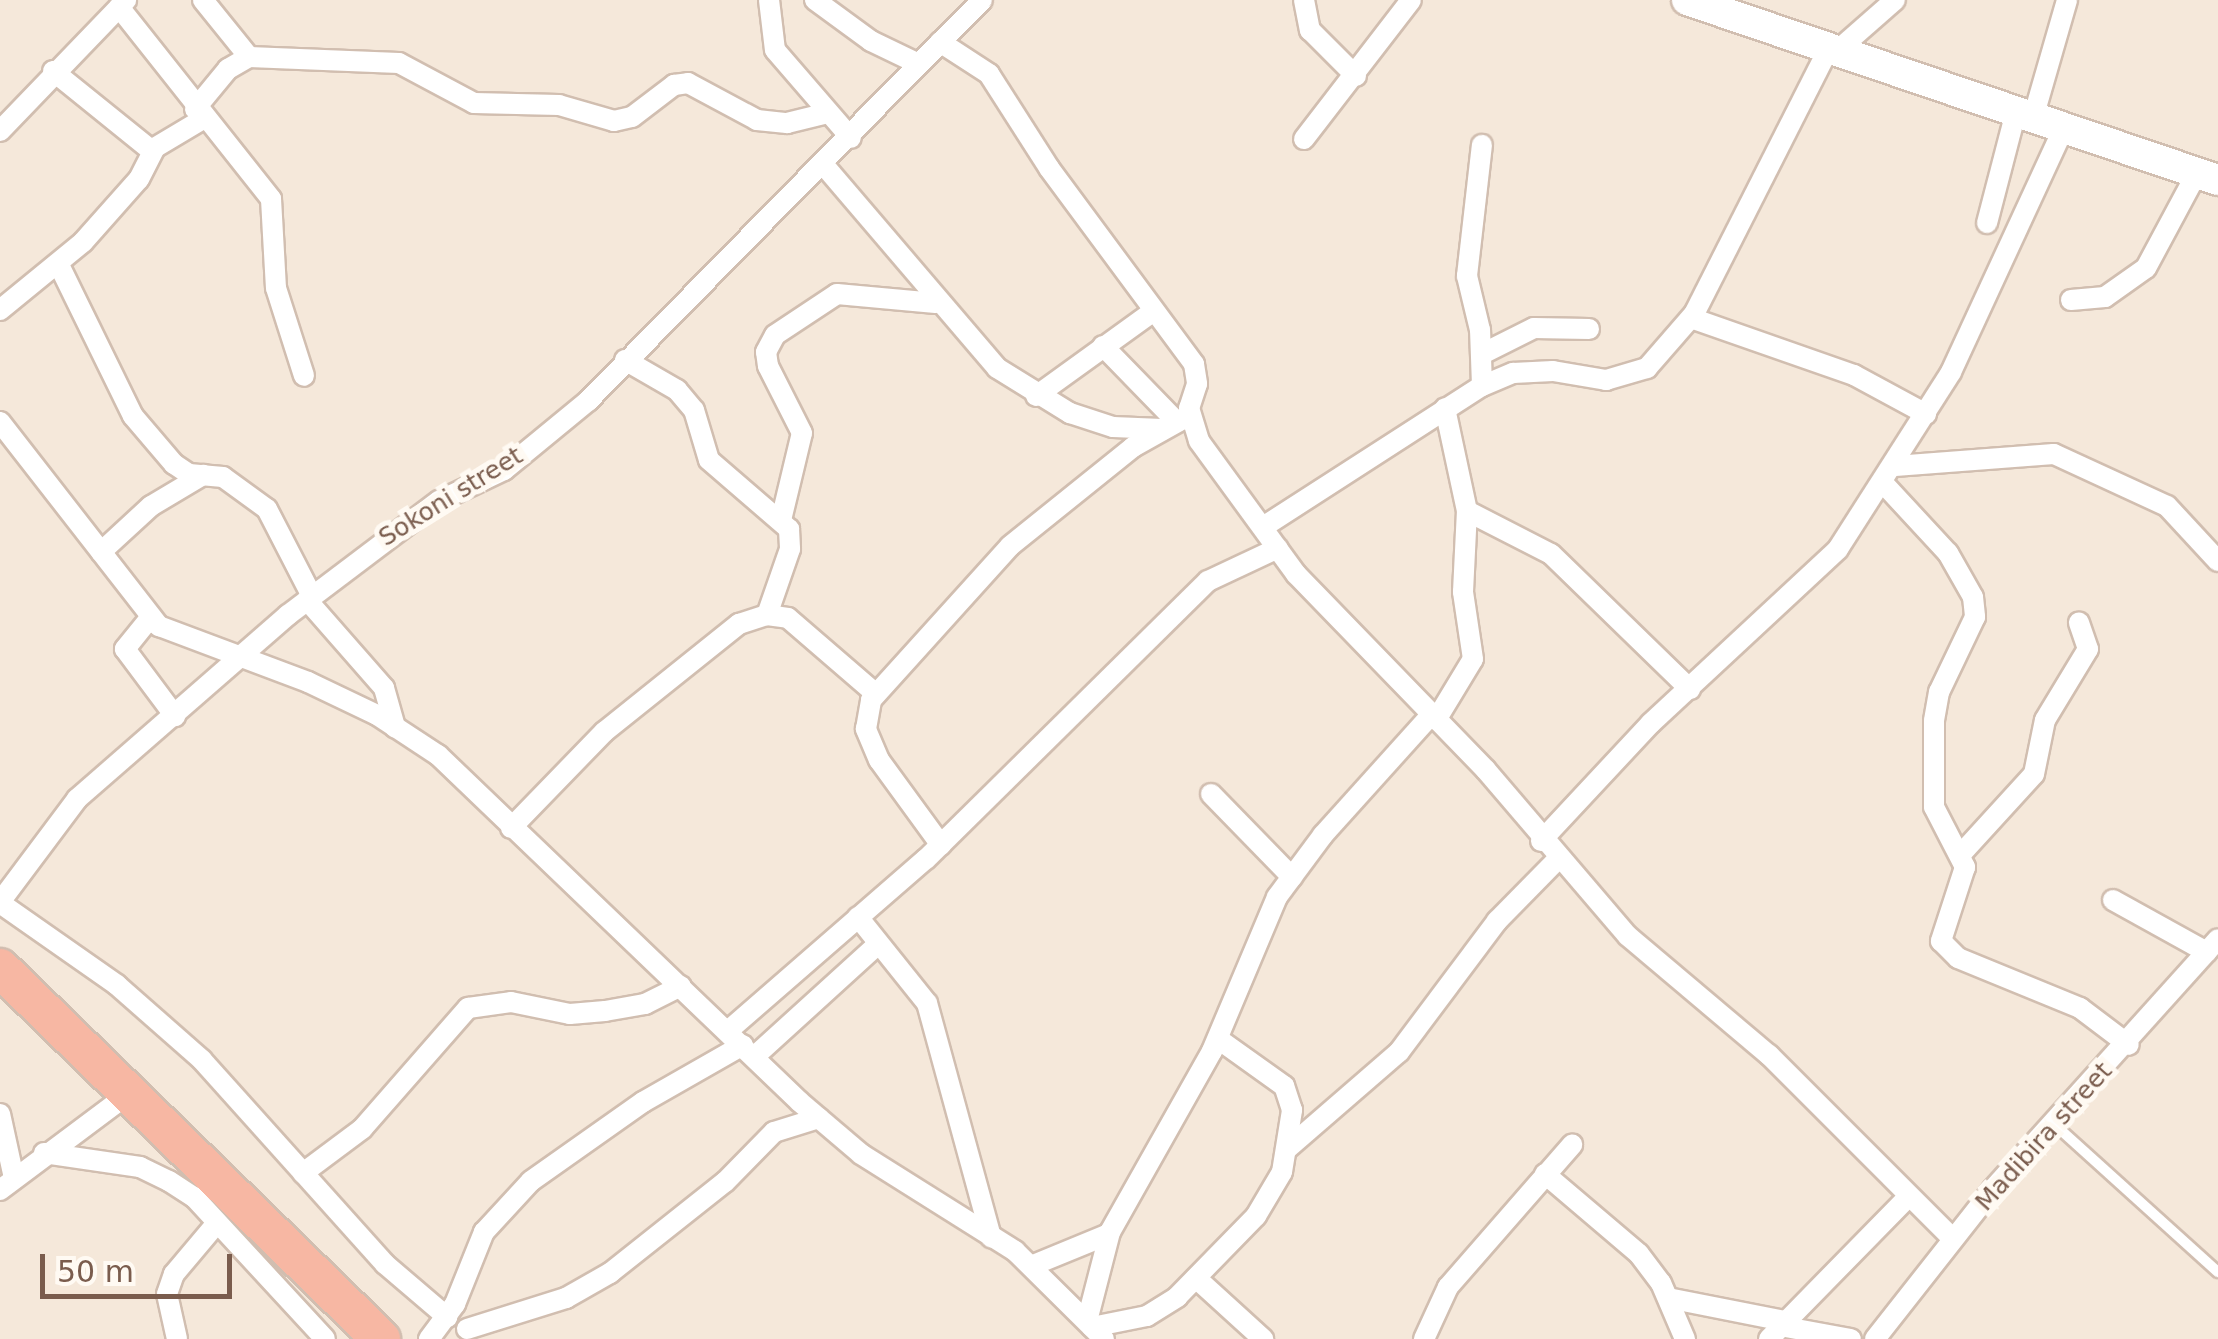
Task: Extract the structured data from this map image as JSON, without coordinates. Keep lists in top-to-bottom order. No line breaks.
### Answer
{"streets":{"street":["Sokoni street","Madibira street"]},"scale_bar":"50 m"}
